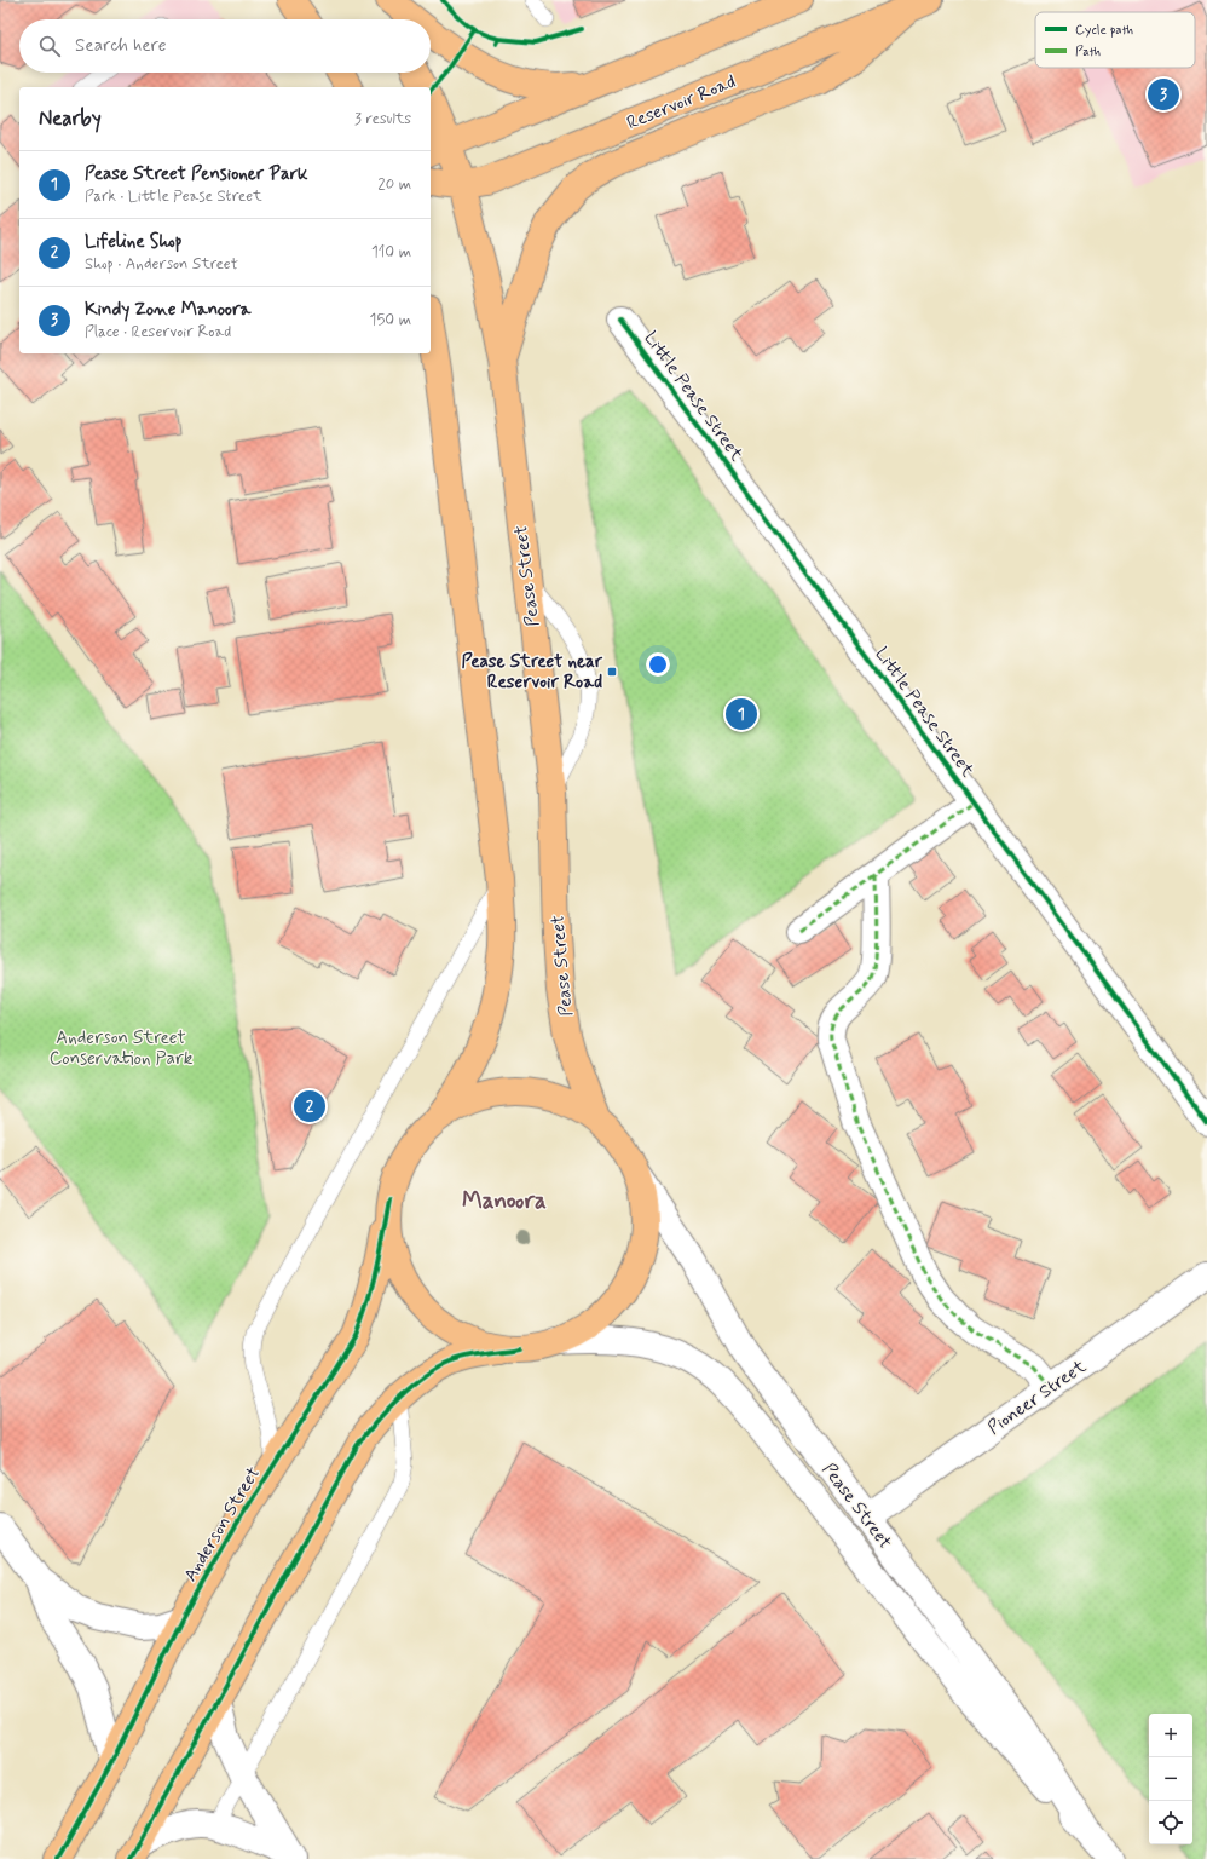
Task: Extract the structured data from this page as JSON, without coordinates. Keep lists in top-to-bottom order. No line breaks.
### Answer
{"streets":{"main road":["Reservoir Road","Pease Street","Anderson Street"],"street":["Little Pease Street","Pioneer Street"]},"crossings":[["Reservoir Road","Pease Street"],["Pease Street","Pioneer Street"]],"districts":["Manoora"],"parks":["Anderson Street Conservation Park"],"places":{"transit":["Pease Street near Reservoir Road"]},"legend":["Cycle path","Path"],"page":{"search":"Search here","pins":["3","1","2"],"heading":["Nearby","3 results"],"list":[{"mark":"1","name":"Pease Street Pensioner Park","note":"Park · Little Pease Street","value":"20 m"},{"mark":"2","name":"Lifeline Shop","note":"Shop · Anderson Street","value":"110 m"},{"mark":"3","name":"Kindy Zone Manoora","note":"Place · Reservoir Road","value":"150 m"}],"map_buttons":["+","−"]}}
